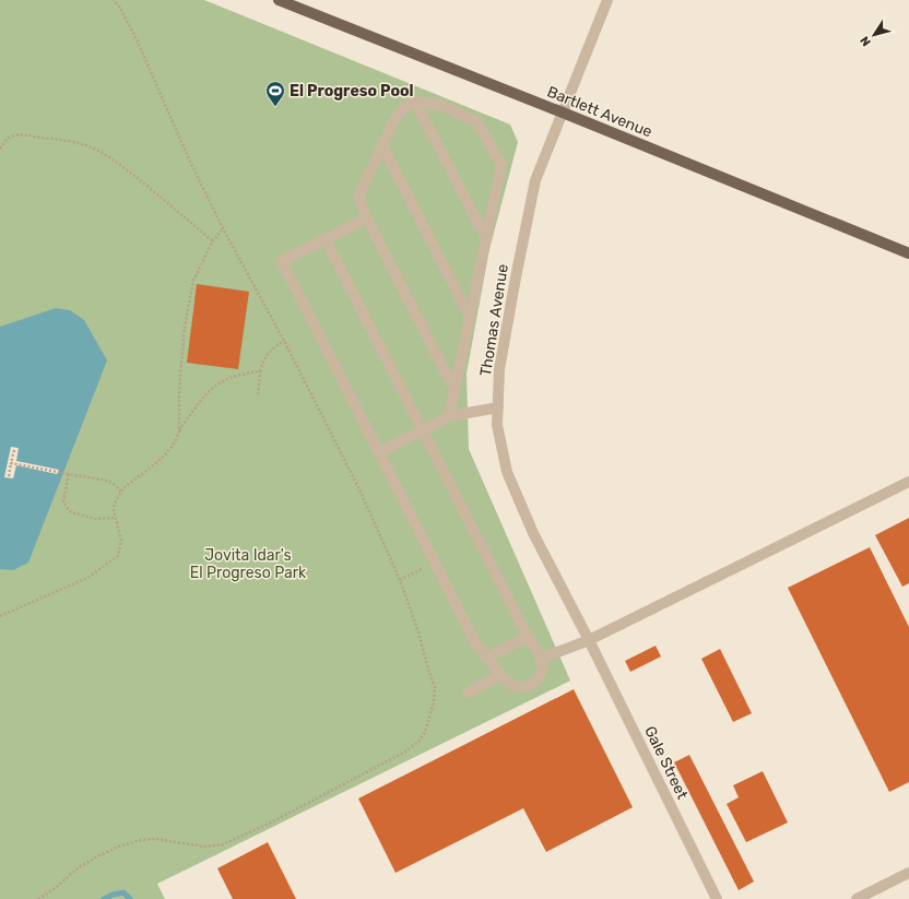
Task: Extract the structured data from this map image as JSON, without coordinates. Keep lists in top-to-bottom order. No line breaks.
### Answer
{"streets":{"main road":["Bartlett Avenue"],"street":["Thomas Avenue","Gale Street"]},"crossings":[["Bartlett Avenue","Thomas Avenue"],["Thomas Avenue","Gale Street"]],"parks":["Jovita Idar's El Progreso Park"],"places":{"sports":["El Progreso Pool"]},"north":"bottom left"}
